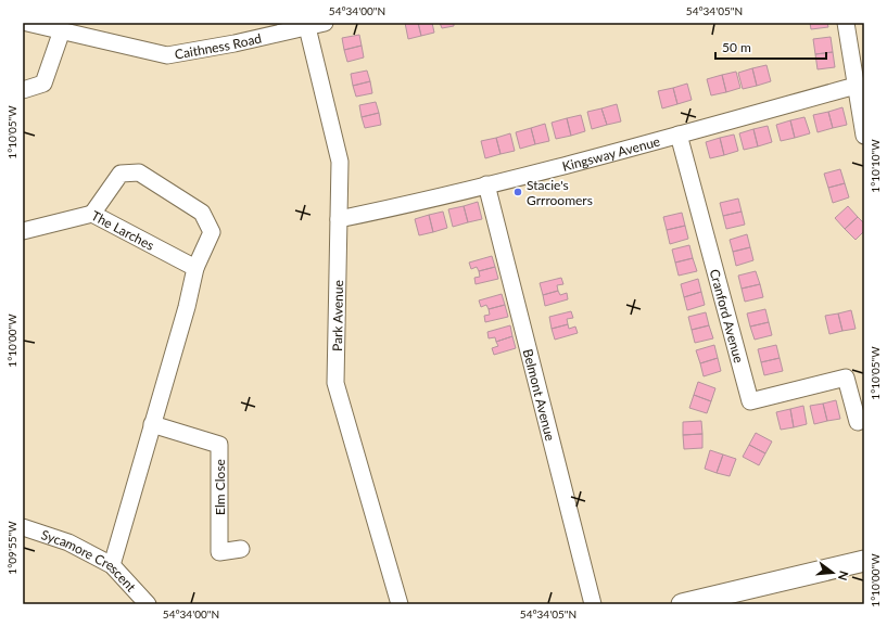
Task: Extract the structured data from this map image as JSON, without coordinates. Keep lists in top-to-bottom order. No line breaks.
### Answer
{"streets":{"street":["Caithness Road","Kingsway Avenue","The Larches","Park Avenue","Cranford Avenue","Belmont Avenue","Elm Close","Sycamore Crescent"]},"crossings":[["Caithness Road","Park Avenue"],["Kingsway Avenue","Park Avenue"],["Kingsway Avenue","Cranford Avenue"],["Kingsway Avenue","Belmont Avenue"],["The Larches","Elm Close"],["The Larches","Sycamore Crescent"]],"places":["Stacie's Grrroomers"],"scale_bar":"50 m","north":"right","coordinates":["54°34'00\"N","54°34'05\"N","1°10'05\"W","1°10'10\"W","1°10'00\"W","1°09'55\"W"]}
